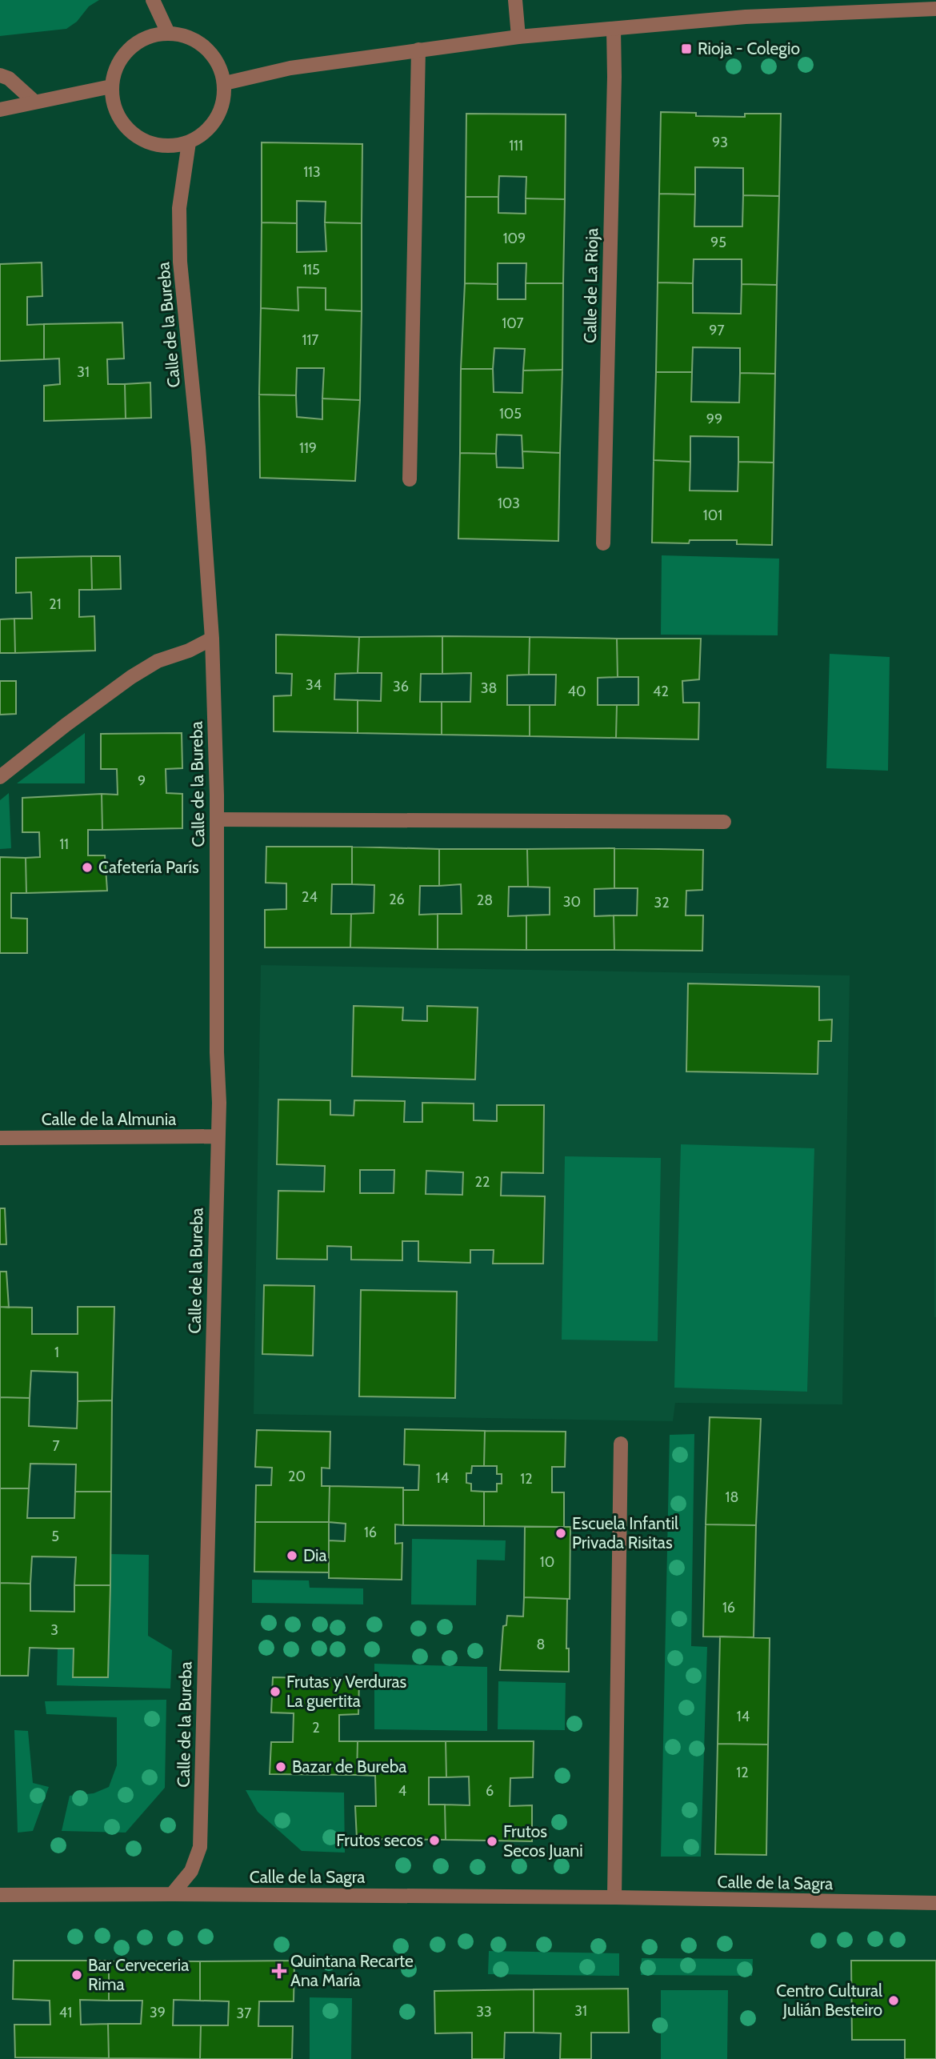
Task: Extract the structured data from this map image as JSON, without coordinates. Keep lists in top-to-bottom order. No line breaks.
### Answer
{"streets":{"street":["Calle de La Rioja","Calle de la Bureba","Calle de la Almunia","Calle de la Sagra"]},"crossings":[["Calle de la Bureba","Calle de la Almunia"],["Calle de la Bureba","Calle de la Sagra"]],"places":{"transit":["Rioja - Colegio"],"other":["Cafetería París","Escuela Infantil Privada Risitas","Dia","Frutas y Verduras La guertita","Bazar de Bureba","Frutos secos","Frutos Secos Juani","Bar Cerveceria Rima","Centro Cultural Julián Besteiro"],"health":["Quintana Recarte Ana María"]},"house_numbers":["93","111","113","109","95","115","107","97","117","31","105","99","119","103","101","21","34","36","38","40","42","9","11","24","26","28","30","32","22","1","7","20","14","12","18","16","5","10","16","3","8","14","2","12","4","6","31","33","41","39","37"]}
